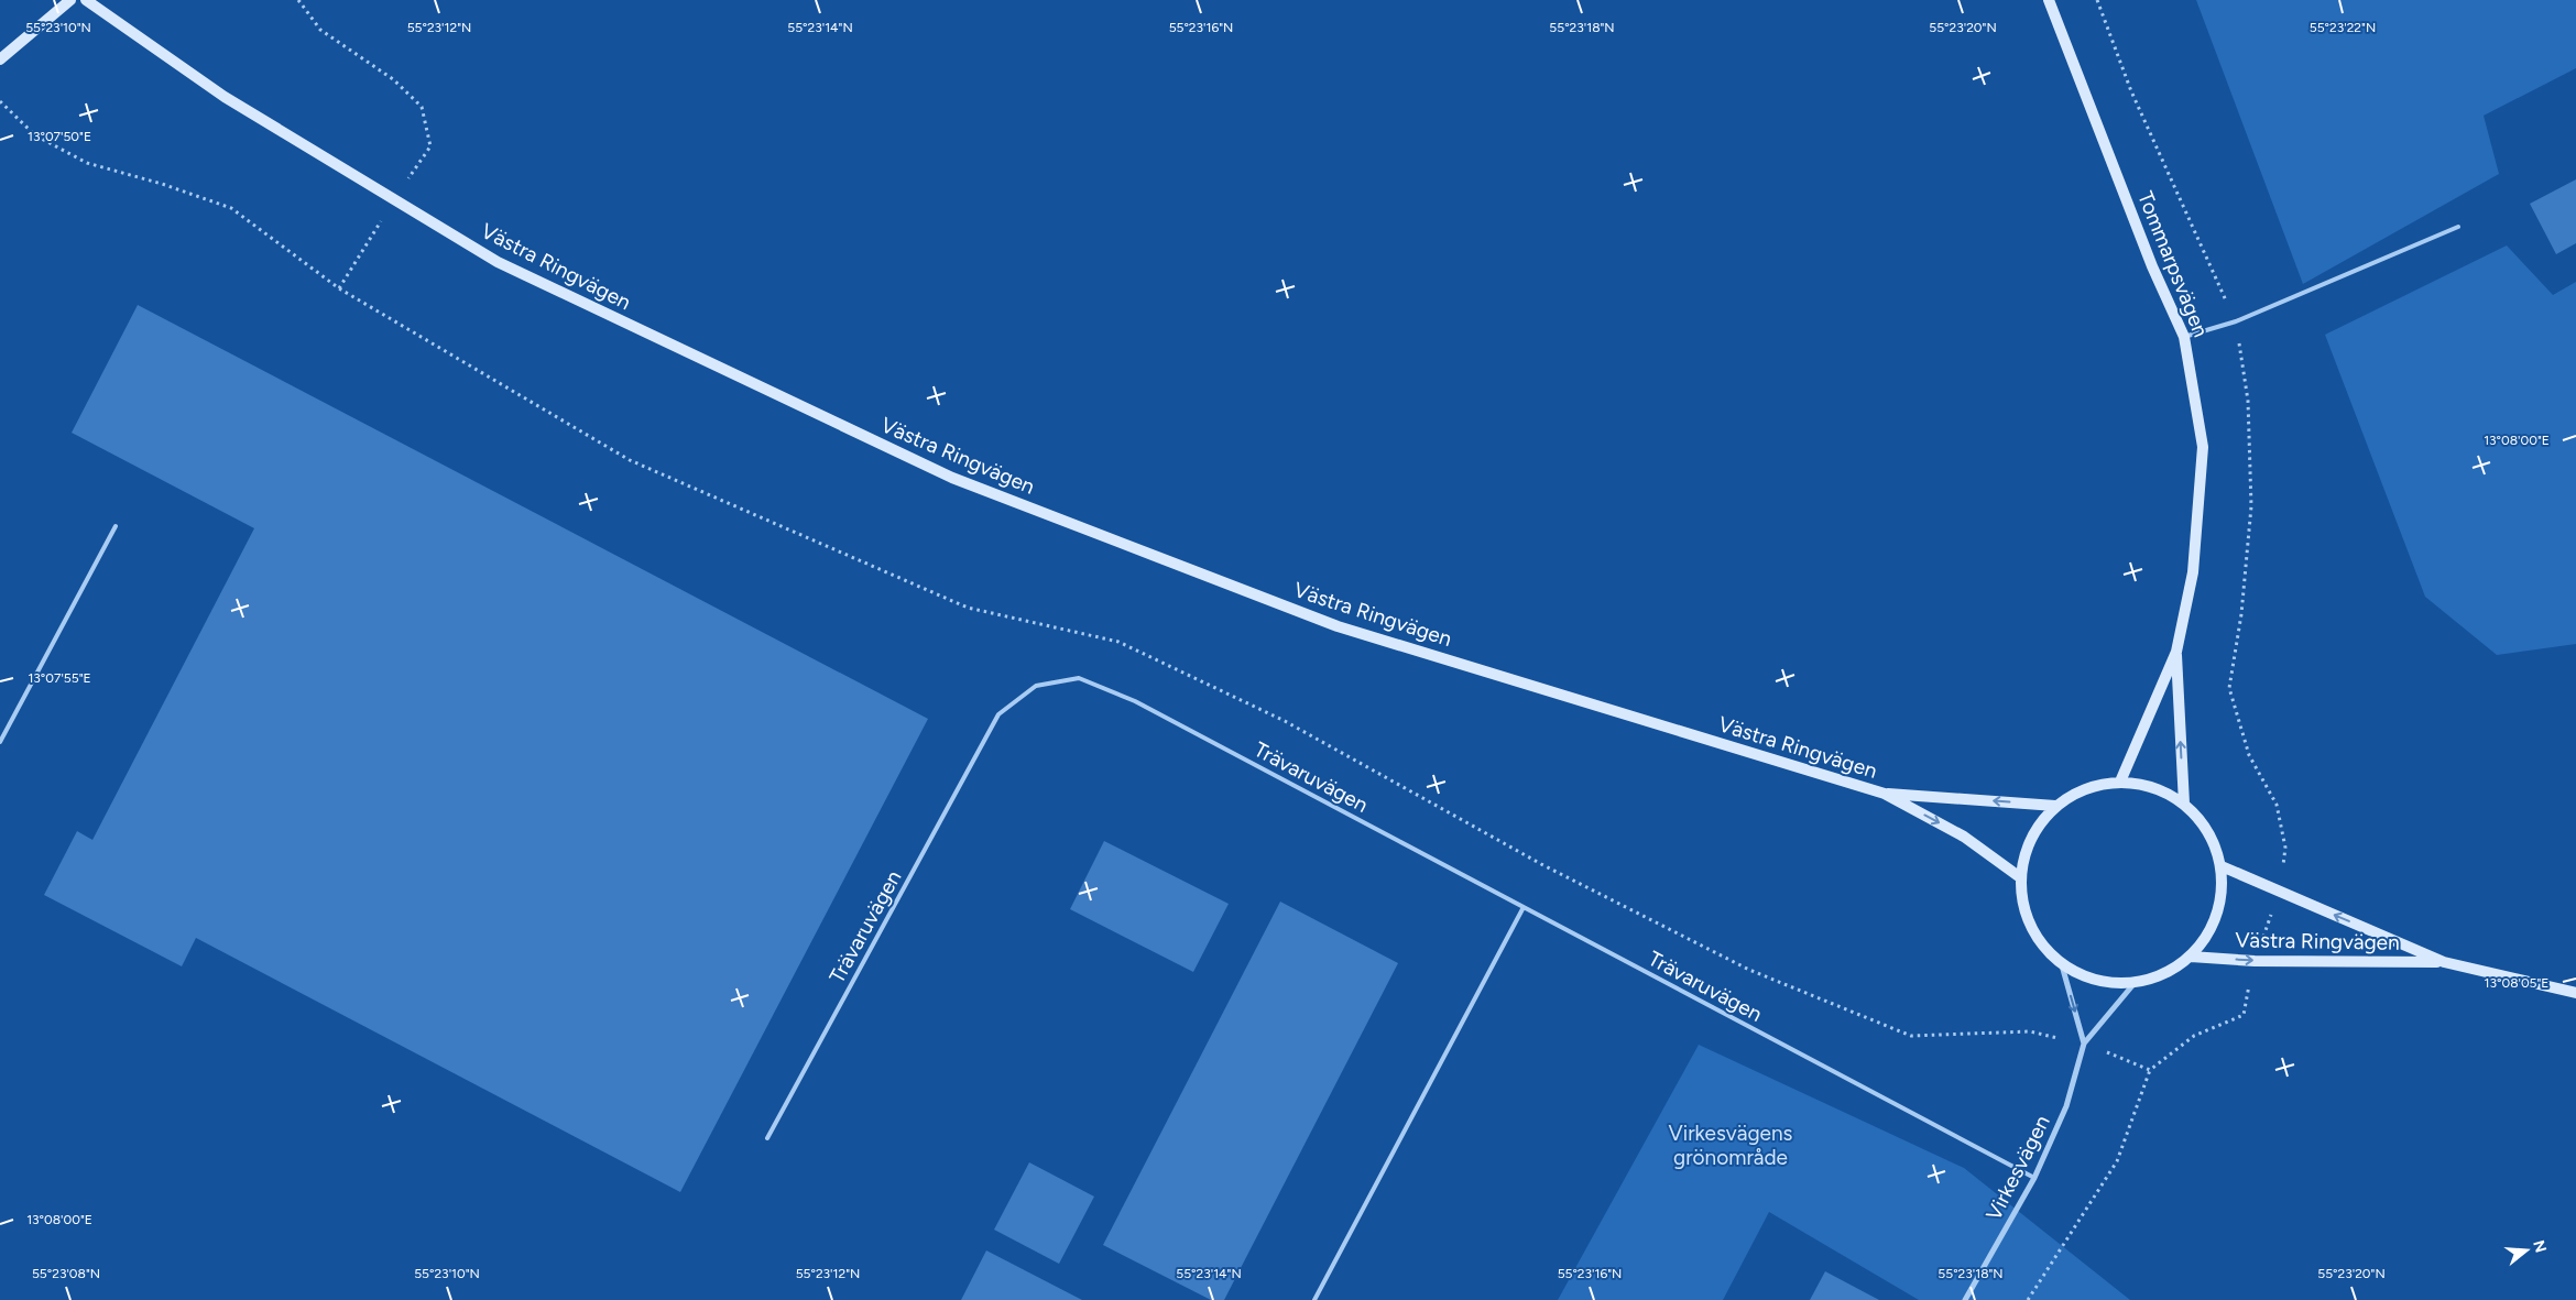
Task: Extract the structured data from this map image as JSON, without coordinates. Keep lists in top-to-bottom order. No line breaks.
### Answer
{"streets":{"main road":["Tommarpsvägen","Västra Ringvägen"],"street":["Virkesvägen"],"lane":["Trävaruvägen"]},"crossings":[["Tommarpsvägen","Västra Ringvägen"],["Västra Ringvägen","Virkesvägen"],["Trävaruvägen","Virkesvägen"]],"parks":["Virkesvägens grönområde"],"north":"right","coordinates":["55°23'10\"N","55°23'12\"N","55°23'14\"N","55°23'16\"N","55°23'18\"N","55°23'20\"N","55°23'22\"N","13°07'50\"E","13°08'00\"E","13°07'55\"E","13°08'05\"E","55°23'08\"N"]}
